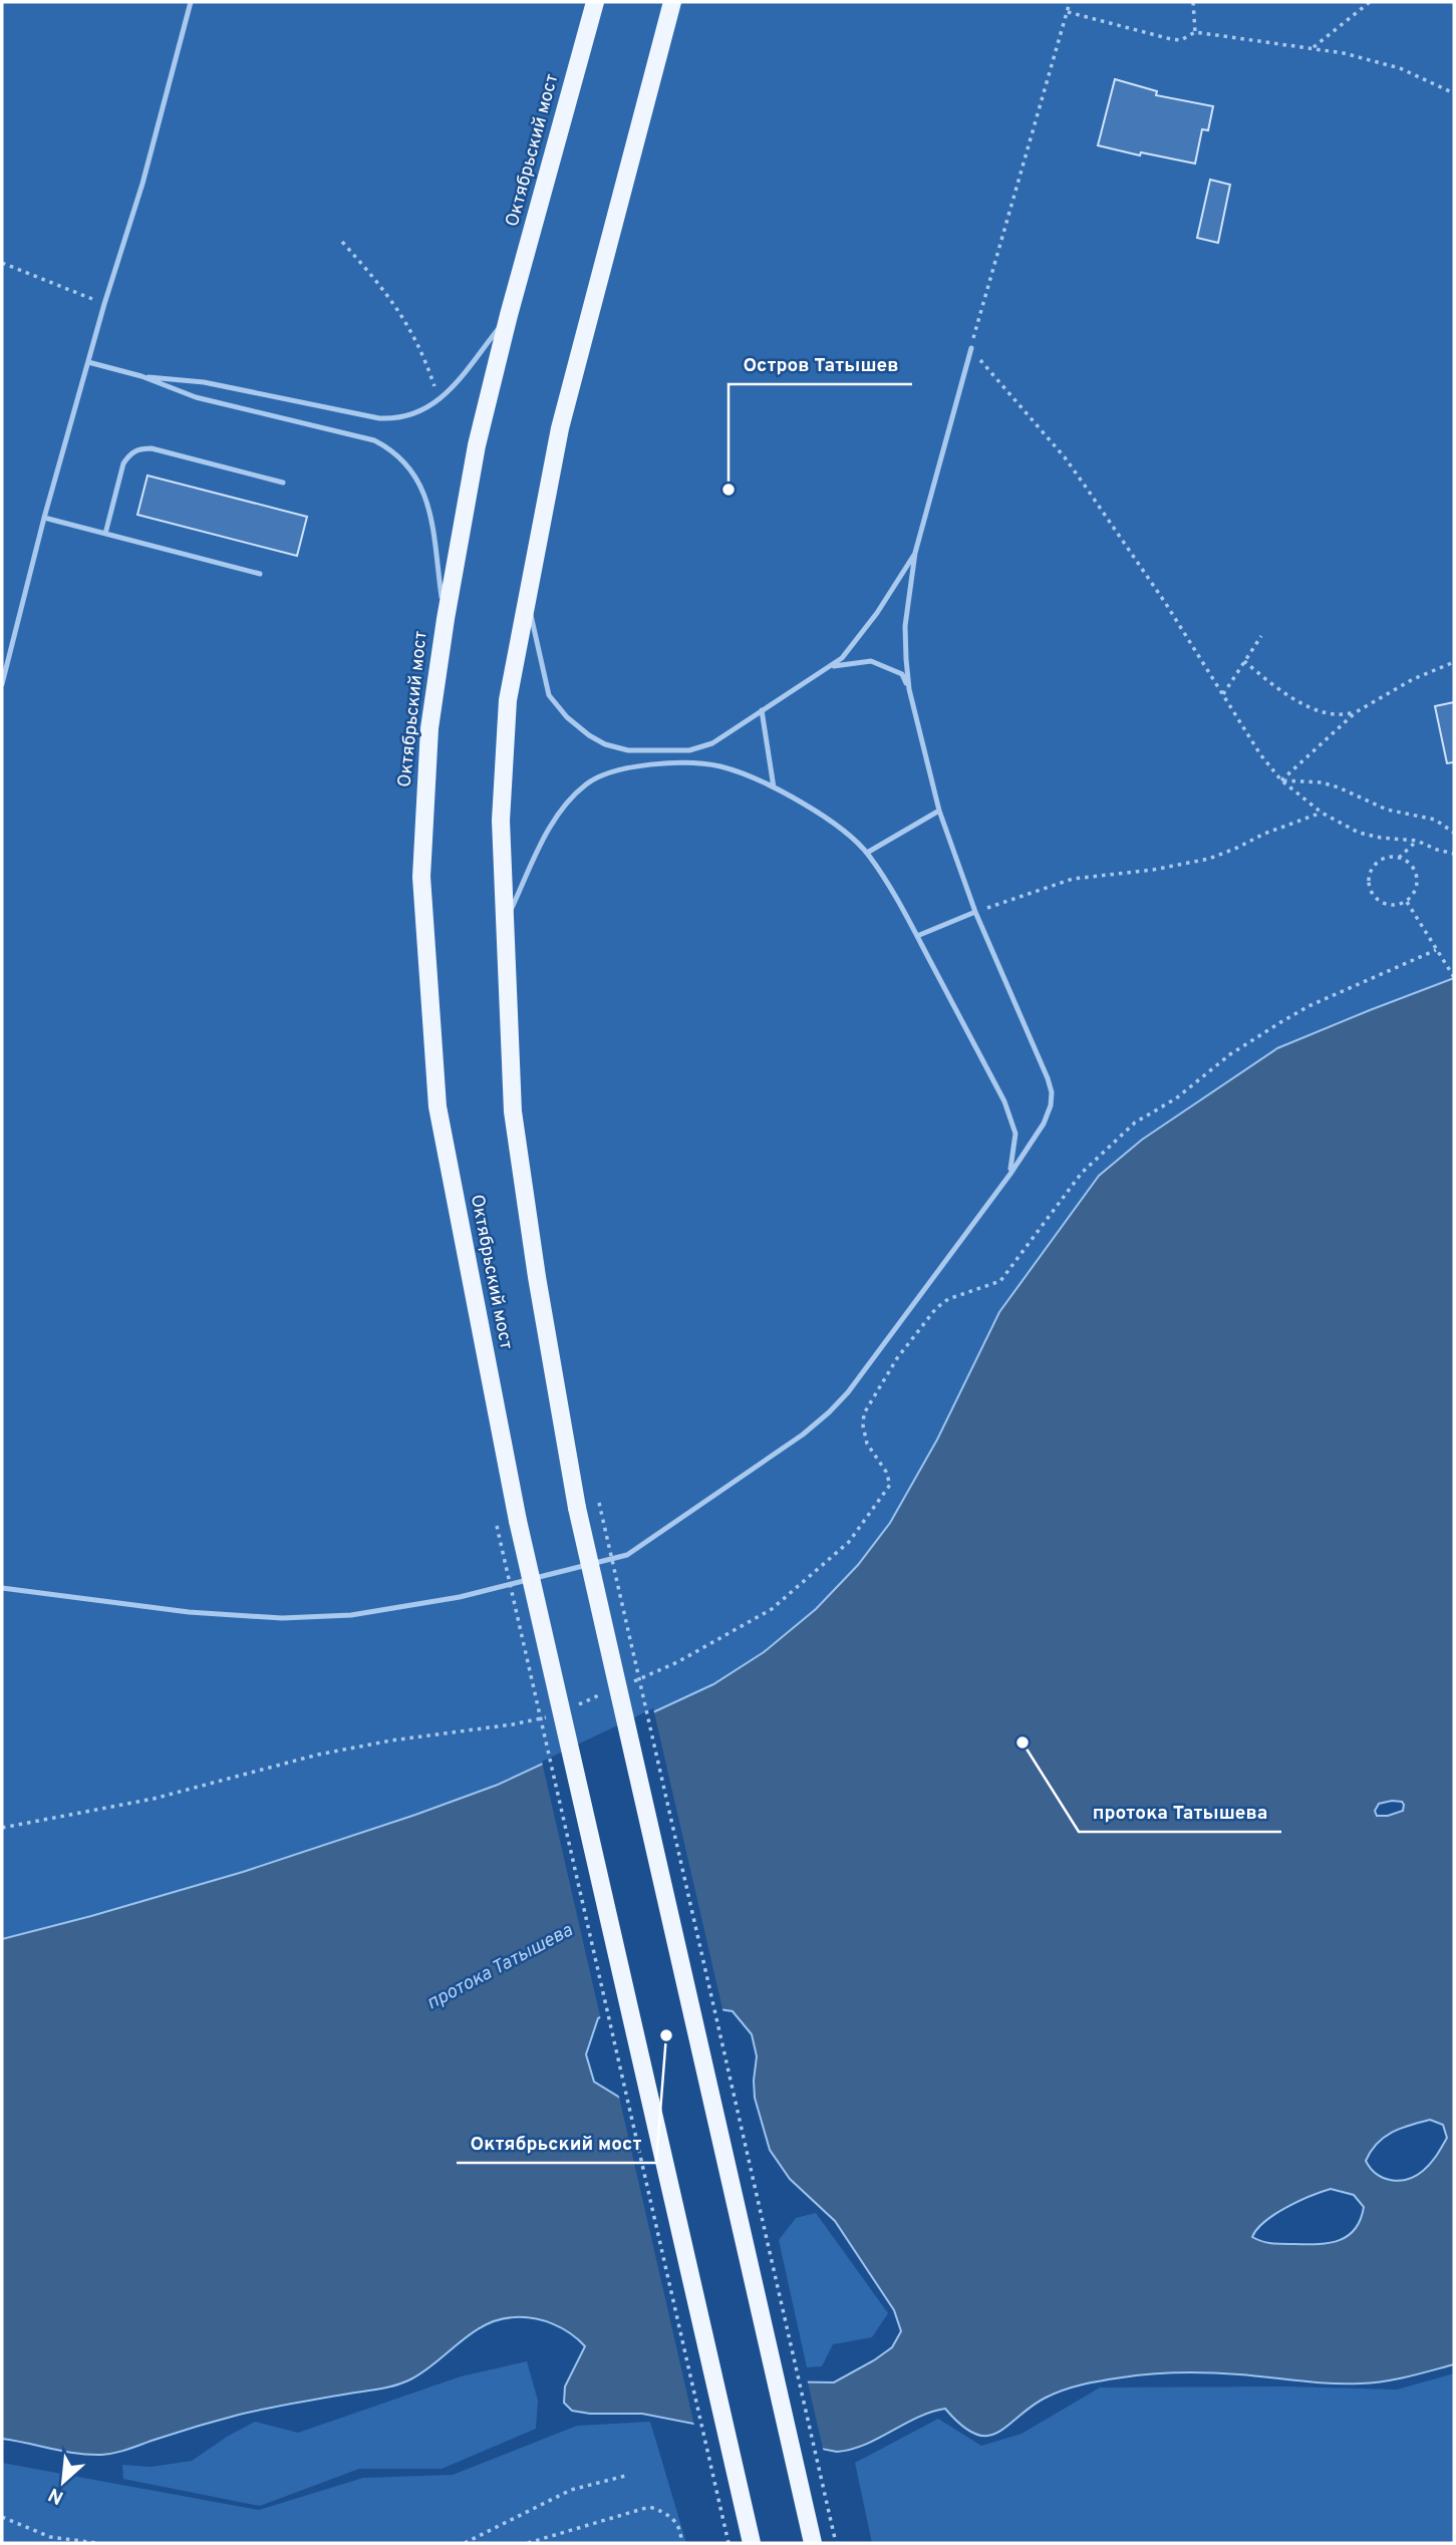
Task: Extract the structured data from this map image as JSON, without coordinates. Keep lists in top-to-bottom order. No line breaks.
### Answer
{"streets":{"main road":["Октябрьский мост"]},"water":["протока Татышева"],"places":["Остров Татышев","протока Татышева","Октябрьский мост"],"north":"bottom left"}
